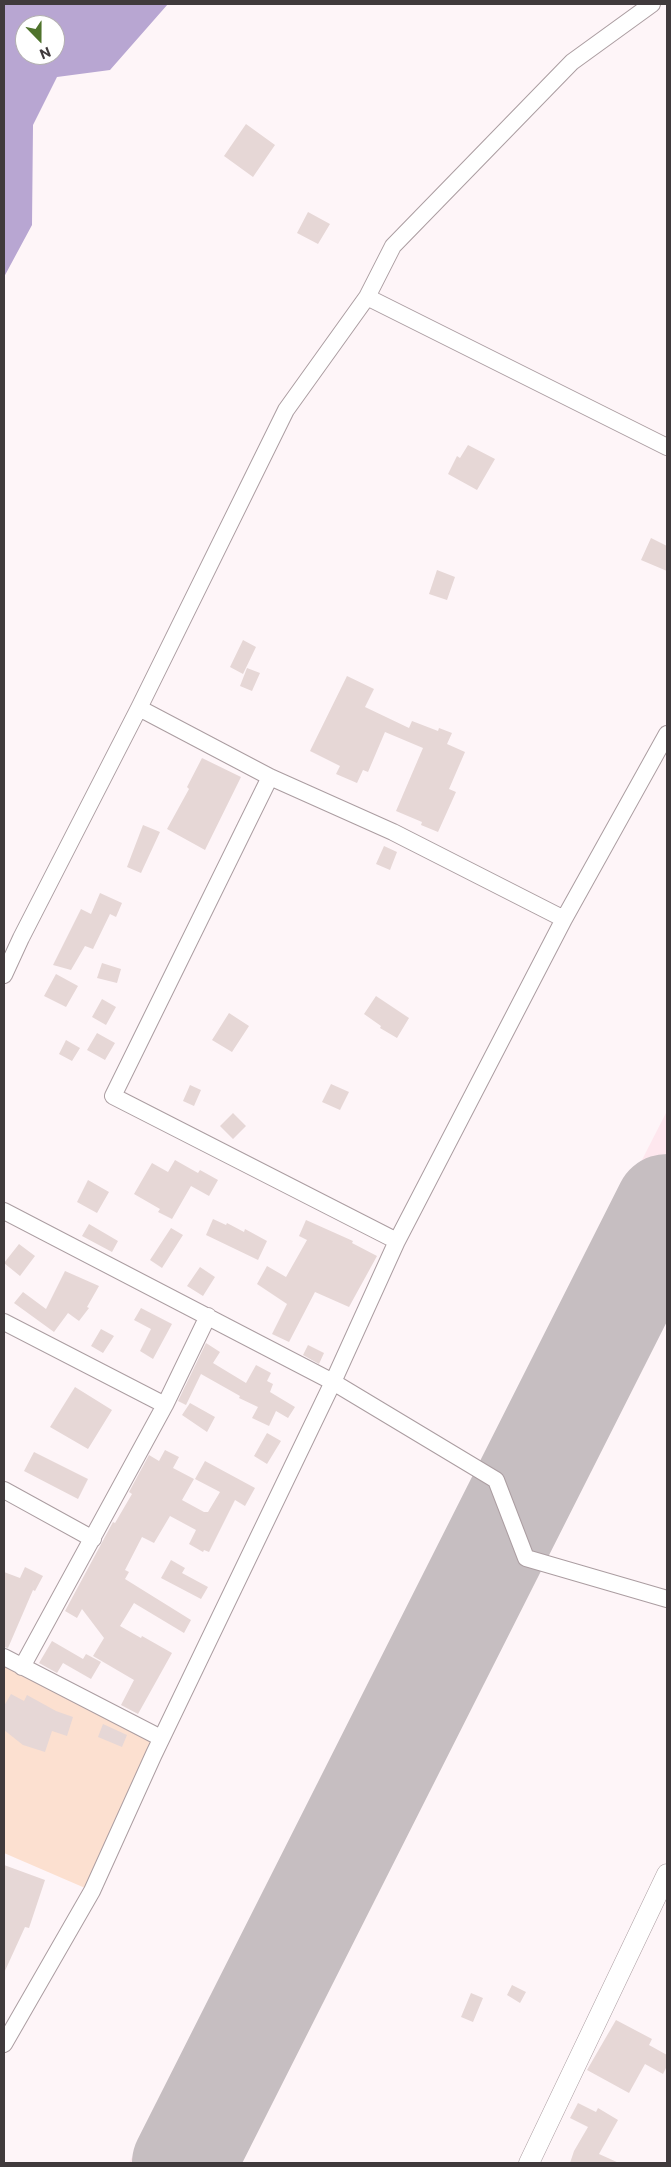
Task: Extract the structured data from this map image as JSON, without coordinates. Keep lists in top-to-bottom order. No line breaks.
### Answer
{"north":"bottom"}
